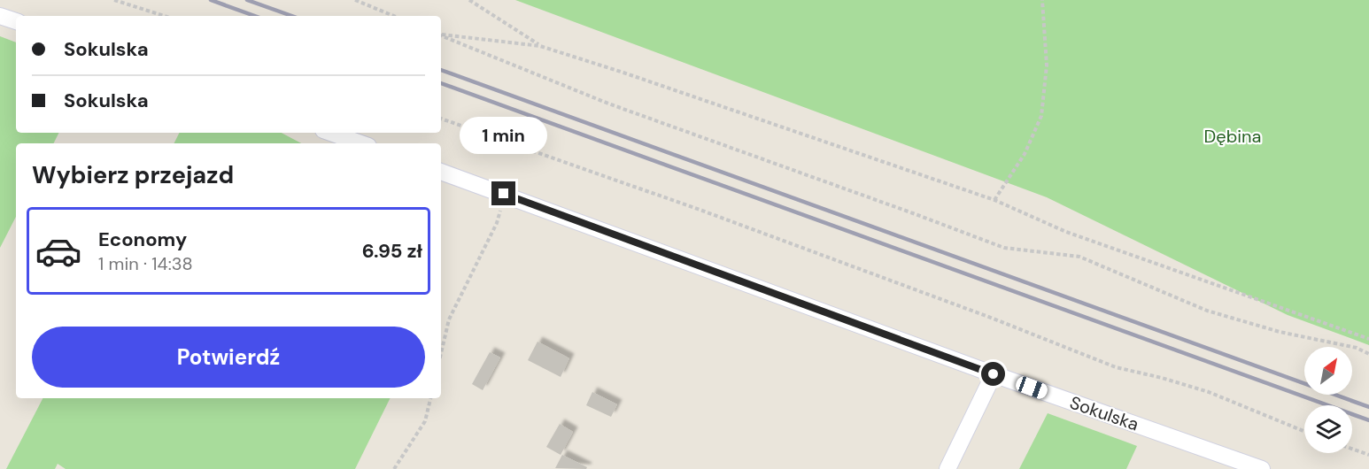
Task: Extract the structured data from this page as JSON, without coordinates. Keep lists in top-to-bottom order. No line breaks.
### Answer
{"streets":{"street":["Sokulska"]},"parks":["Dębina"],"north":"top right","page":{"banner":["Sokulska","Sokulska"],"bubble":"1 min","heading":"Wybierz przejazd","list":[{"name":"Economy","note":"1 min · 14:38","value":"6.95 zł"}],"buttons":"Potwierdź"}}
